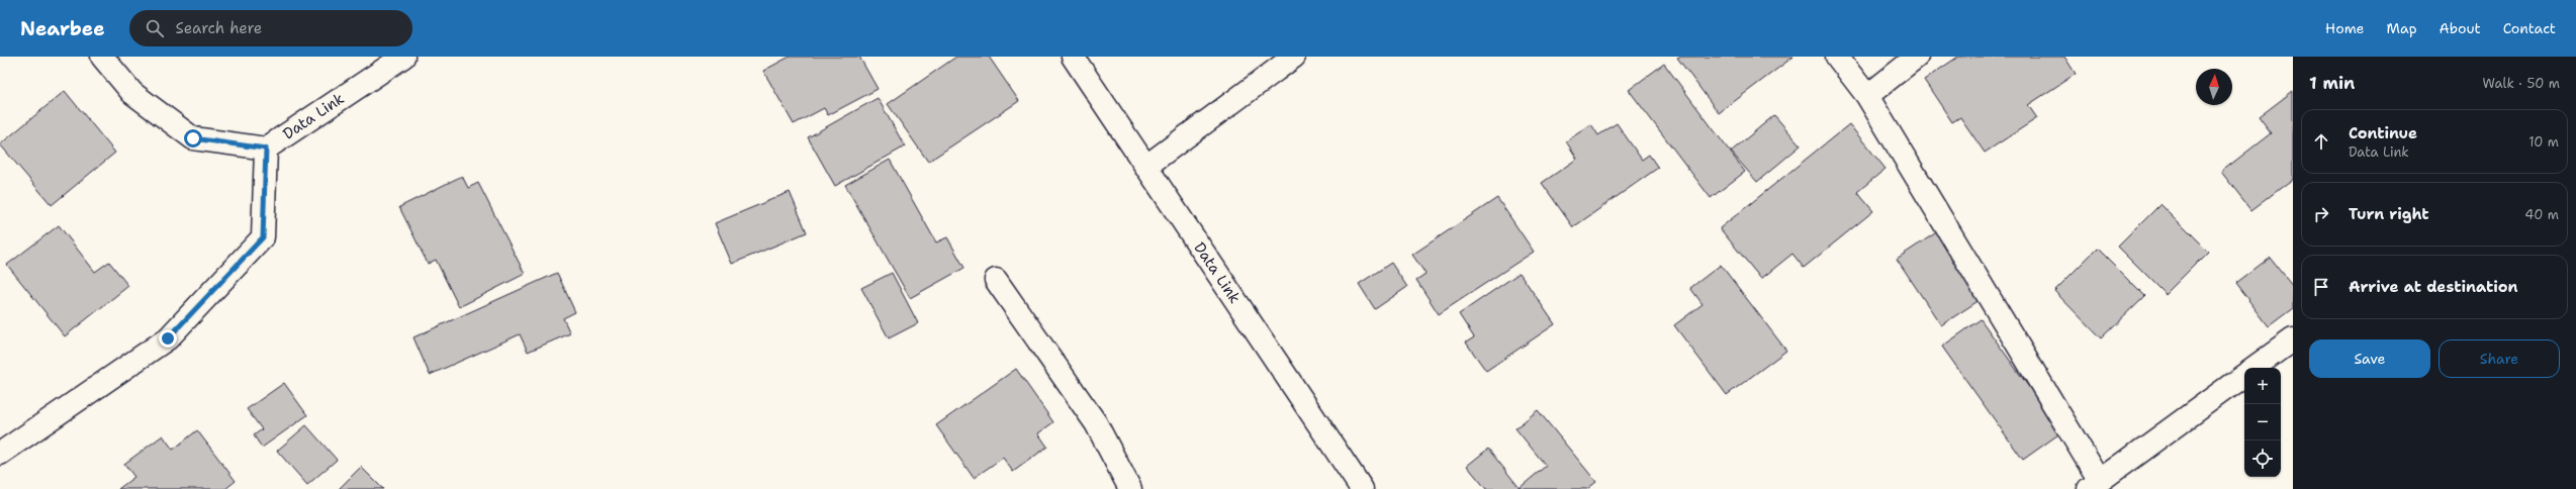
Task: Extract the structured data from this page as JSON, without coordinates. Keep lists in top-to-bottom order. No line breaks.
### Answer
{"streets":{"street":["Data Link"]},"north":"top","page":{"header":"Nearbee","search":"Search here","nav":["Home","Map","About","Contact"],"heading":["1 min","Walk · 50 m"],"list":[["Continue","Data Link","10 m"],["Turn right","40 m"],"Arrive at destination"],"buttons":["Save","Share"],"map_buttons":["+","−"]}}
